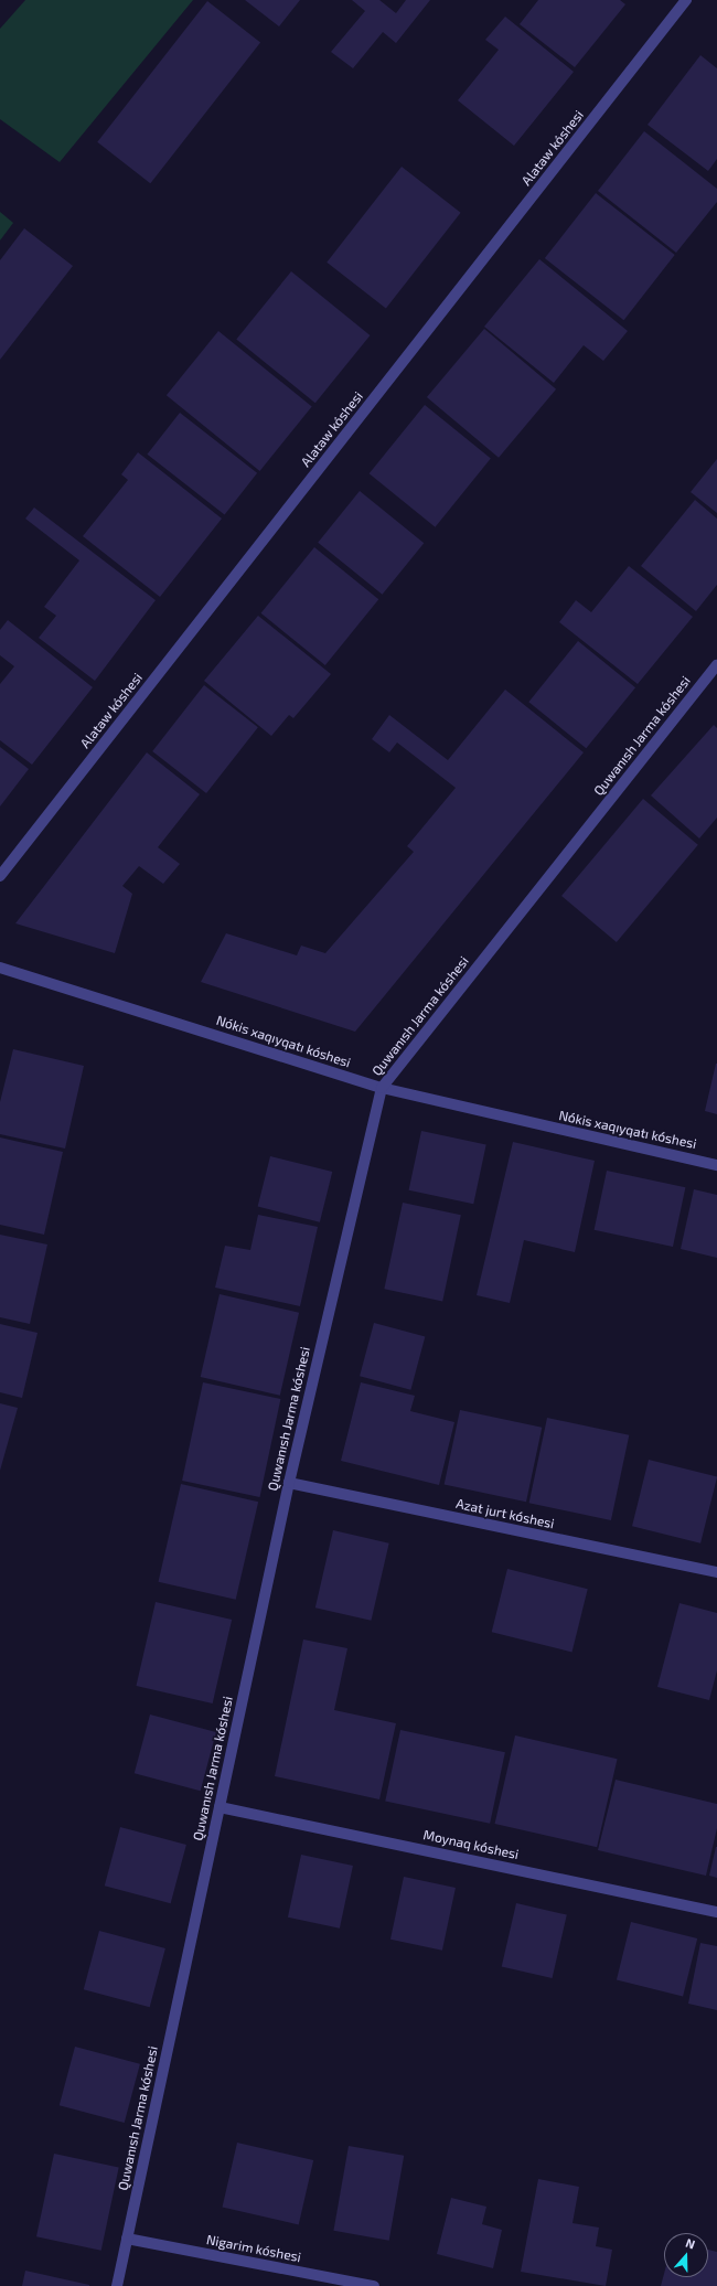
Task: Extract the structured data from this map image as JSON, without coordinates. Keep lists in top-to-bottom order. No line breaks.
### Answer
{"streets":{"street":["Alataw kóshesi","Quwanısh Jarma kóshesi","Nókis xaqıyqatı kóshesi","Azat jurt kóshesi","Moynaq kóshesi","Nigarim kóshesi"]},"crossings":[["Quwanısh Jarma kóshesi","Nókis xaqıyqatı kóshesi"],["Quwanısh Jarma kóshesi","Azat jurt kóshesi"],["Quwanısh Jarma kóshesi","Moynaq kóshesi"],["Quwanısh Jarma kóshesi","Nigarim kóshesi"]],"north":"top"}
